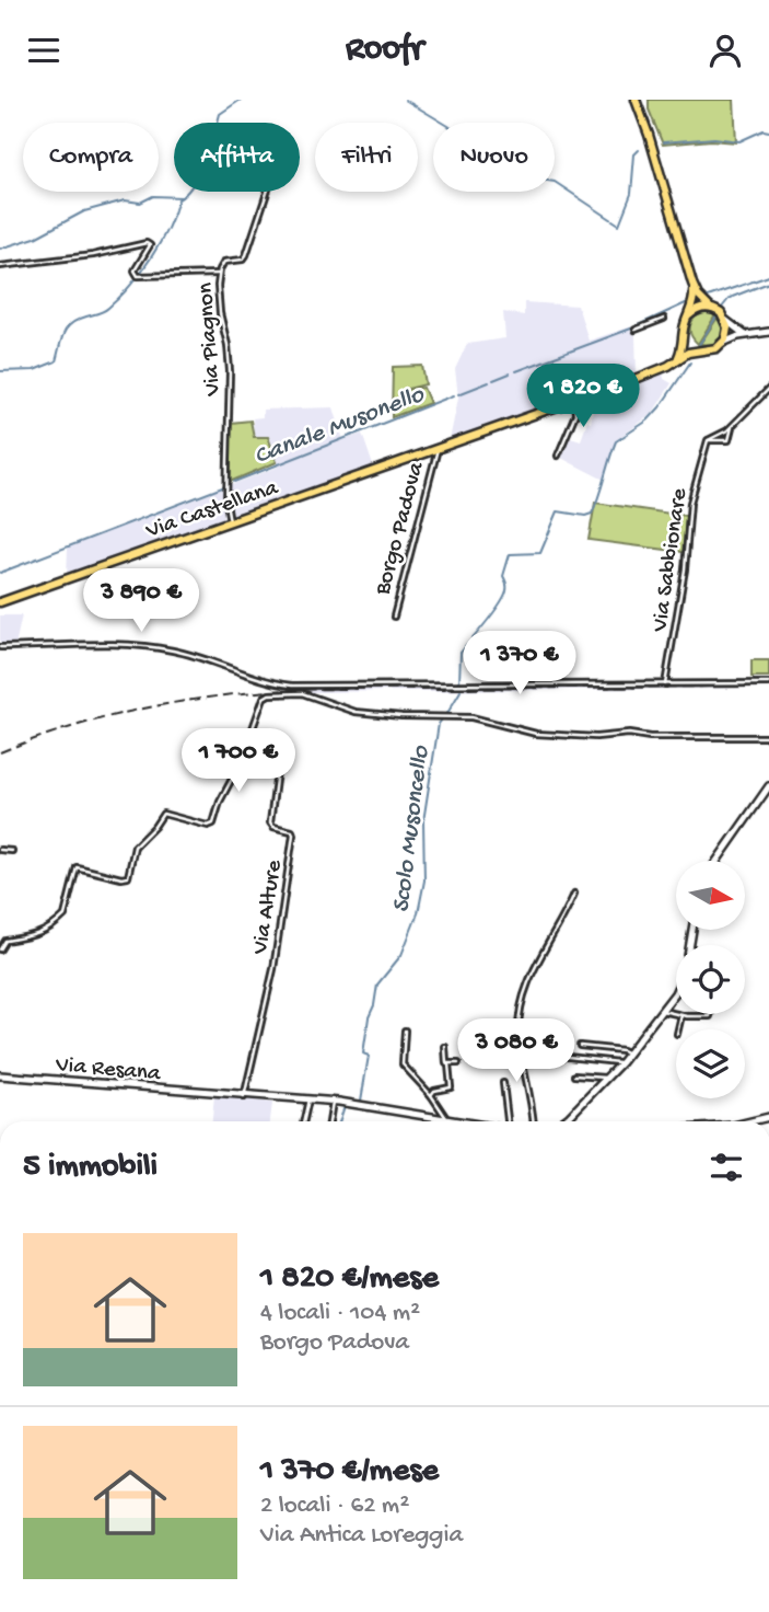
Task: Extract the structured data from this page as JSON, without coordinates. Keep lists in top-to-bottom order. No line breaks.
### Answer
{"streets":{"main road":["Via Castellana","Borgo Padova"],"street":["Via Piagnon","Via Sabbionare","Via Alture","Via Resana"]},"crossings":[["Via Piagnon","Via Castellana"],["Via Castellana","Borgo Padova"],["Via Alture","Via Resana"]],"water":["Canale Musonello","Scolo Musoncello"],"north":"right","page":{"header":"Roofr","chip":["Compra","Affitta","Filtri","Nuovo"],"price":["1 820 €","3 890 €","1 370 €","1 700 €","3 080 €"],"heading":"5 immobili","list":[{"name":"1 820 €/mese","note":"4 locali · 104 m² · Borgo Padova"},{"name":"1 370 €/mese","note":"2 locali · 62 m² · Via Antica Loreggia"}]}}
